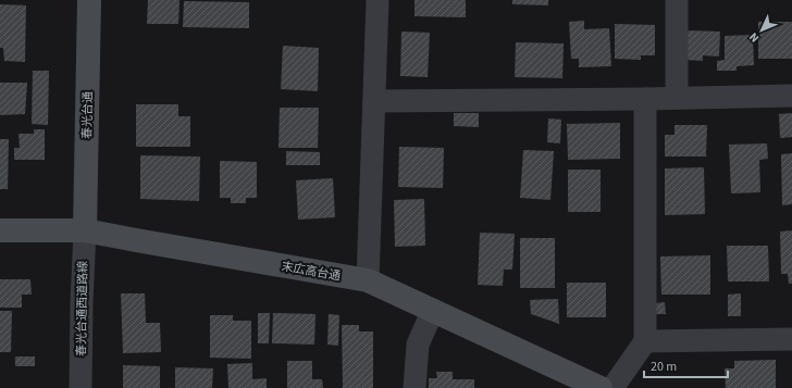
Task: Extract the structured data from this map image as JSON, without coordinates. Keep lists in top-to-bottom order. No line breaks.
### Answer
{"streets":{"street":["春光台通","末広高台通","春光台通西道路線"]},"crossings":[["春光台通","末広高台通"],["春光台通","春光台通西道路線"],["末広高台通","春光台通西道路線"]],"scale_bar":"20 m","north":"bottom left"}
